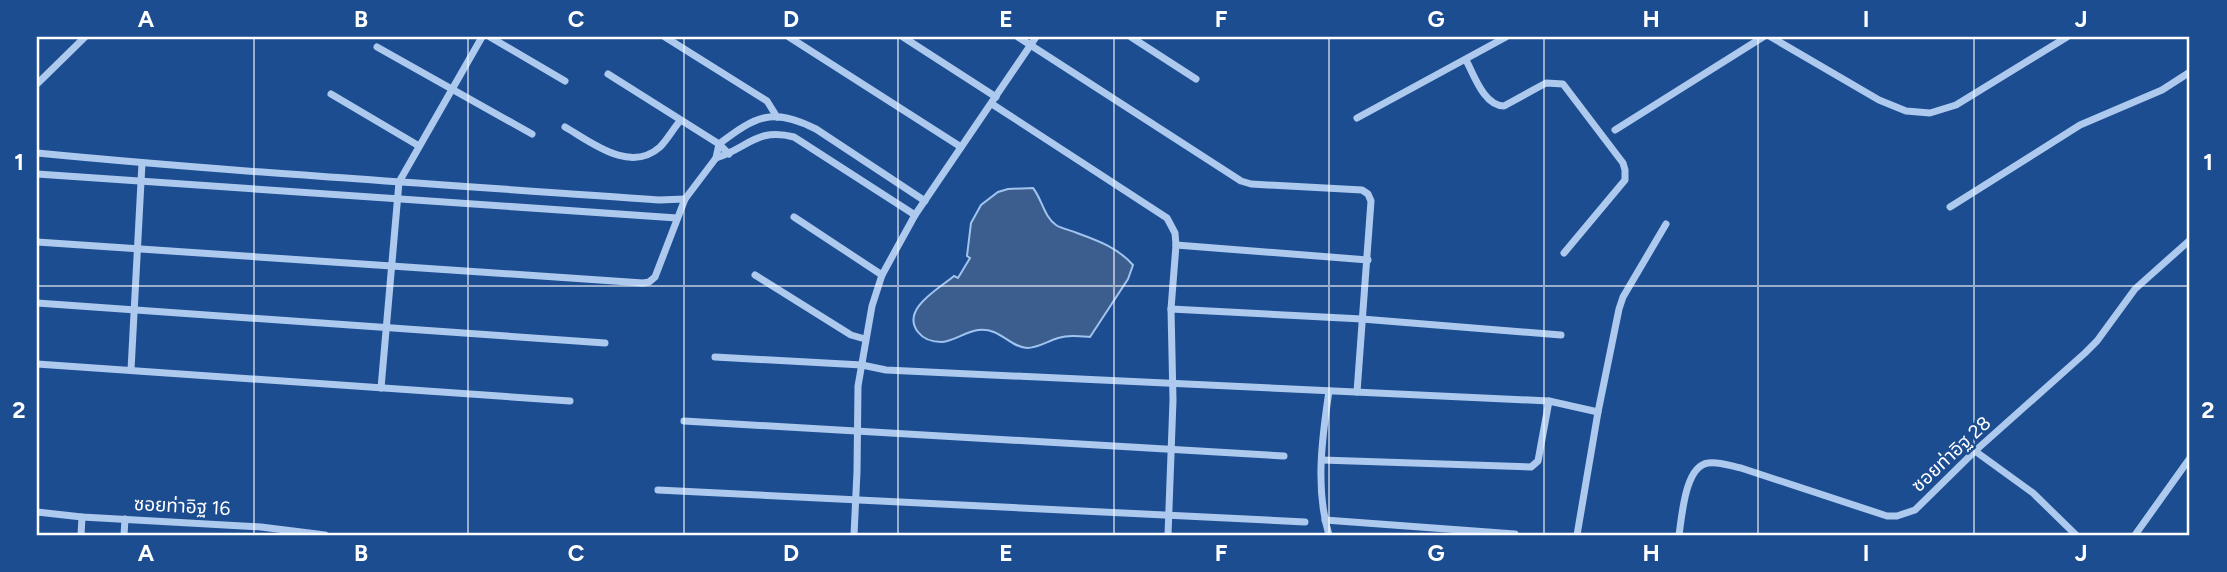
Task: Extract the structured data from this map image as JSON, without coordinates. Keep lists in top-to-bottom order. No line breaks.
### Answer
{"streets":{"street":["ซอยท่าอิฐ 28","ซอยท่าอิฐ 16"]},"grid":{"columns":["A","B","C","D","E","F","G","H","I","J"],"rows":["1","2"]}}
